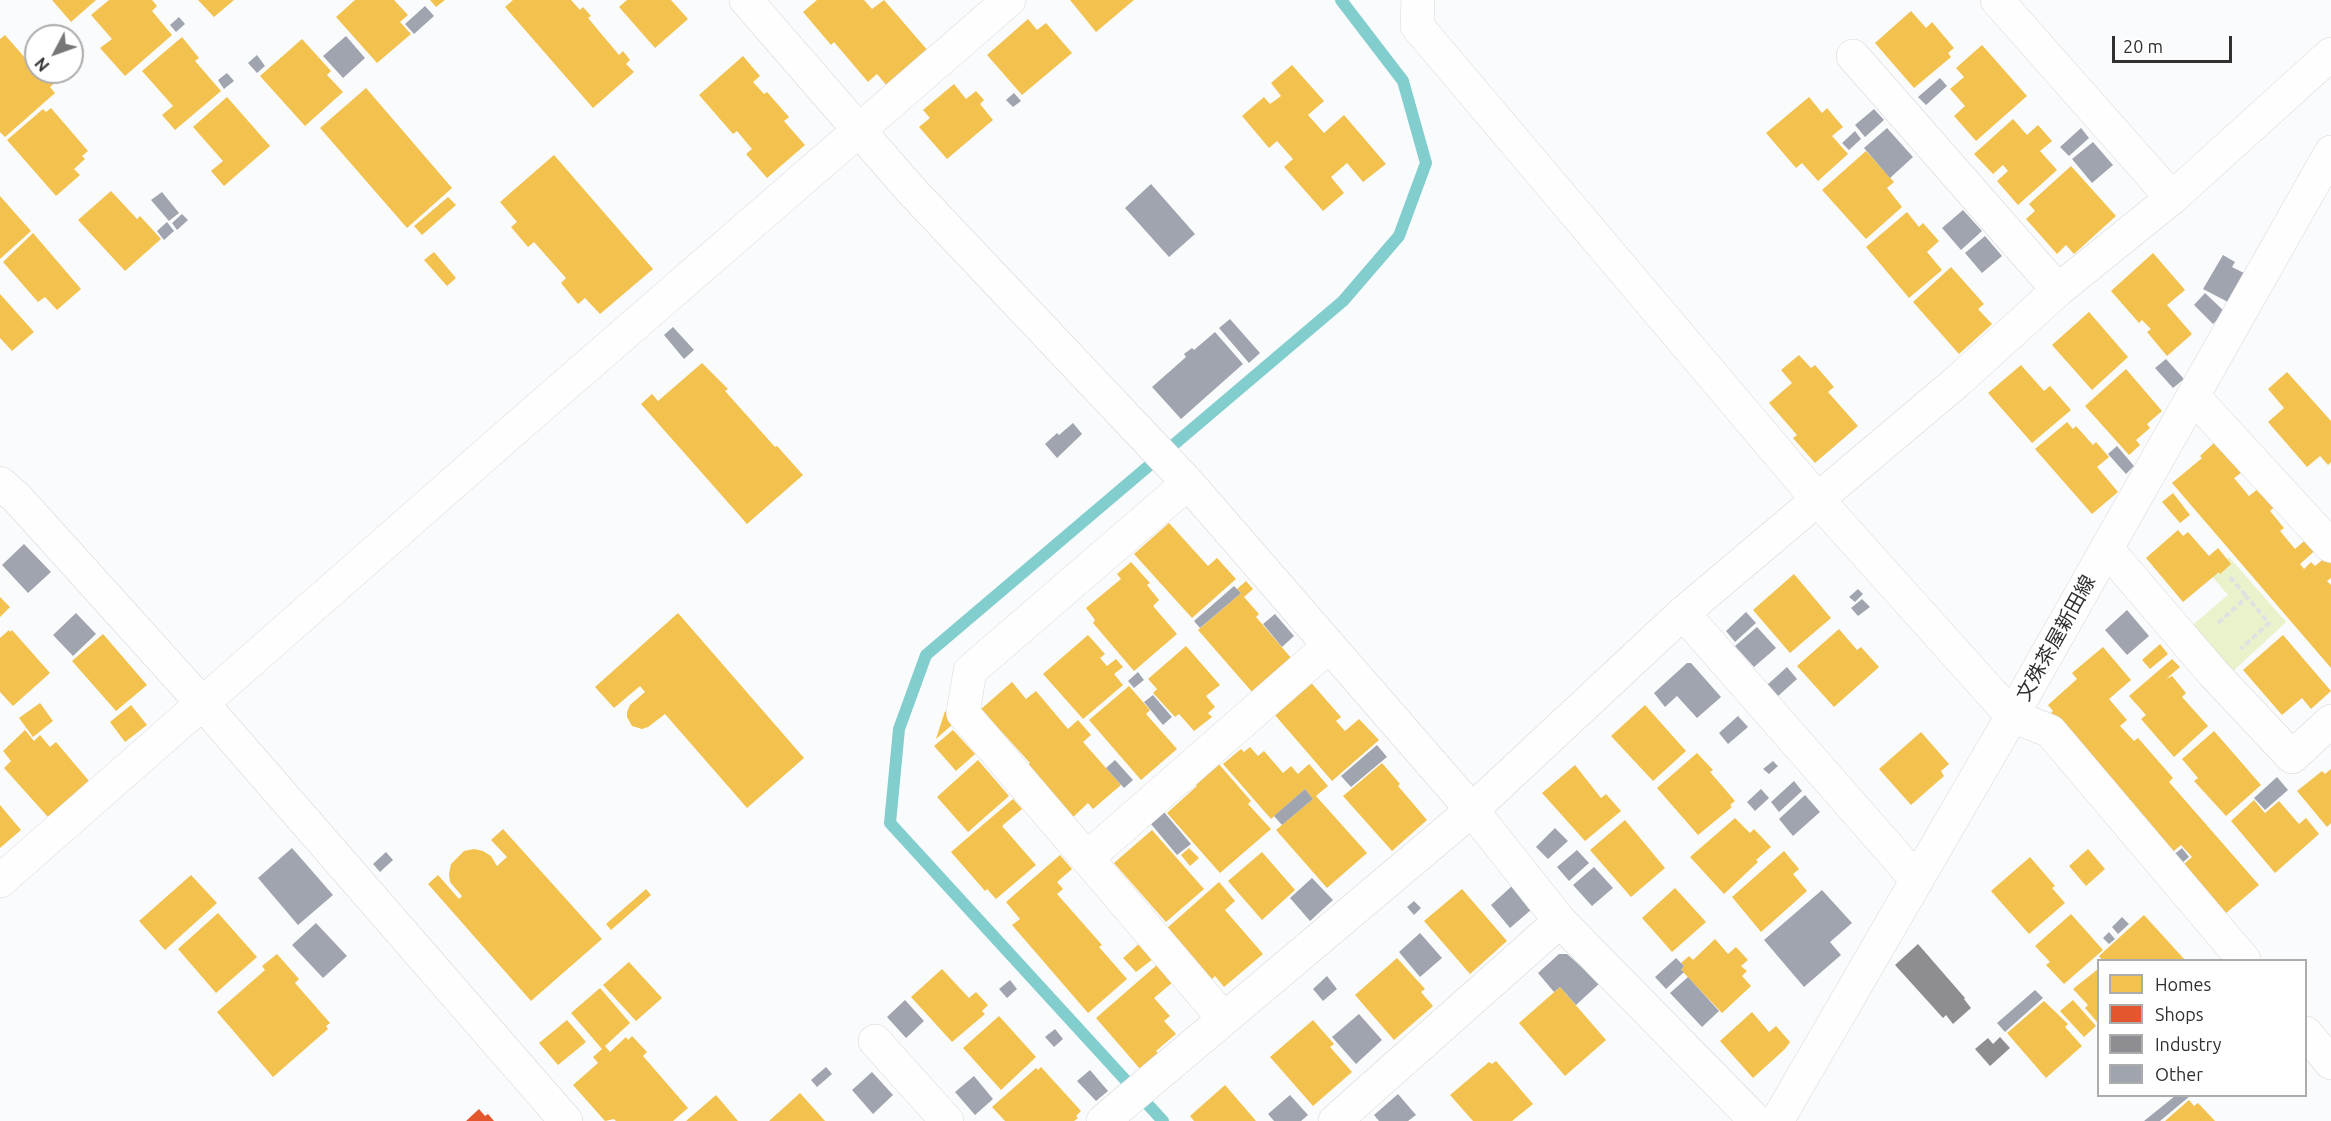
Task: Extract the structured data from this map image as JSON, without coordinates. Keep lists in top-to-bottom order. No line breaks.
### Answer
{"streets":{"street":["文殊茶屋新田線"]},"legend":["Homes","Shops","Industry","Other"],"scale_bar":"20 m","north":"bottom left"}
